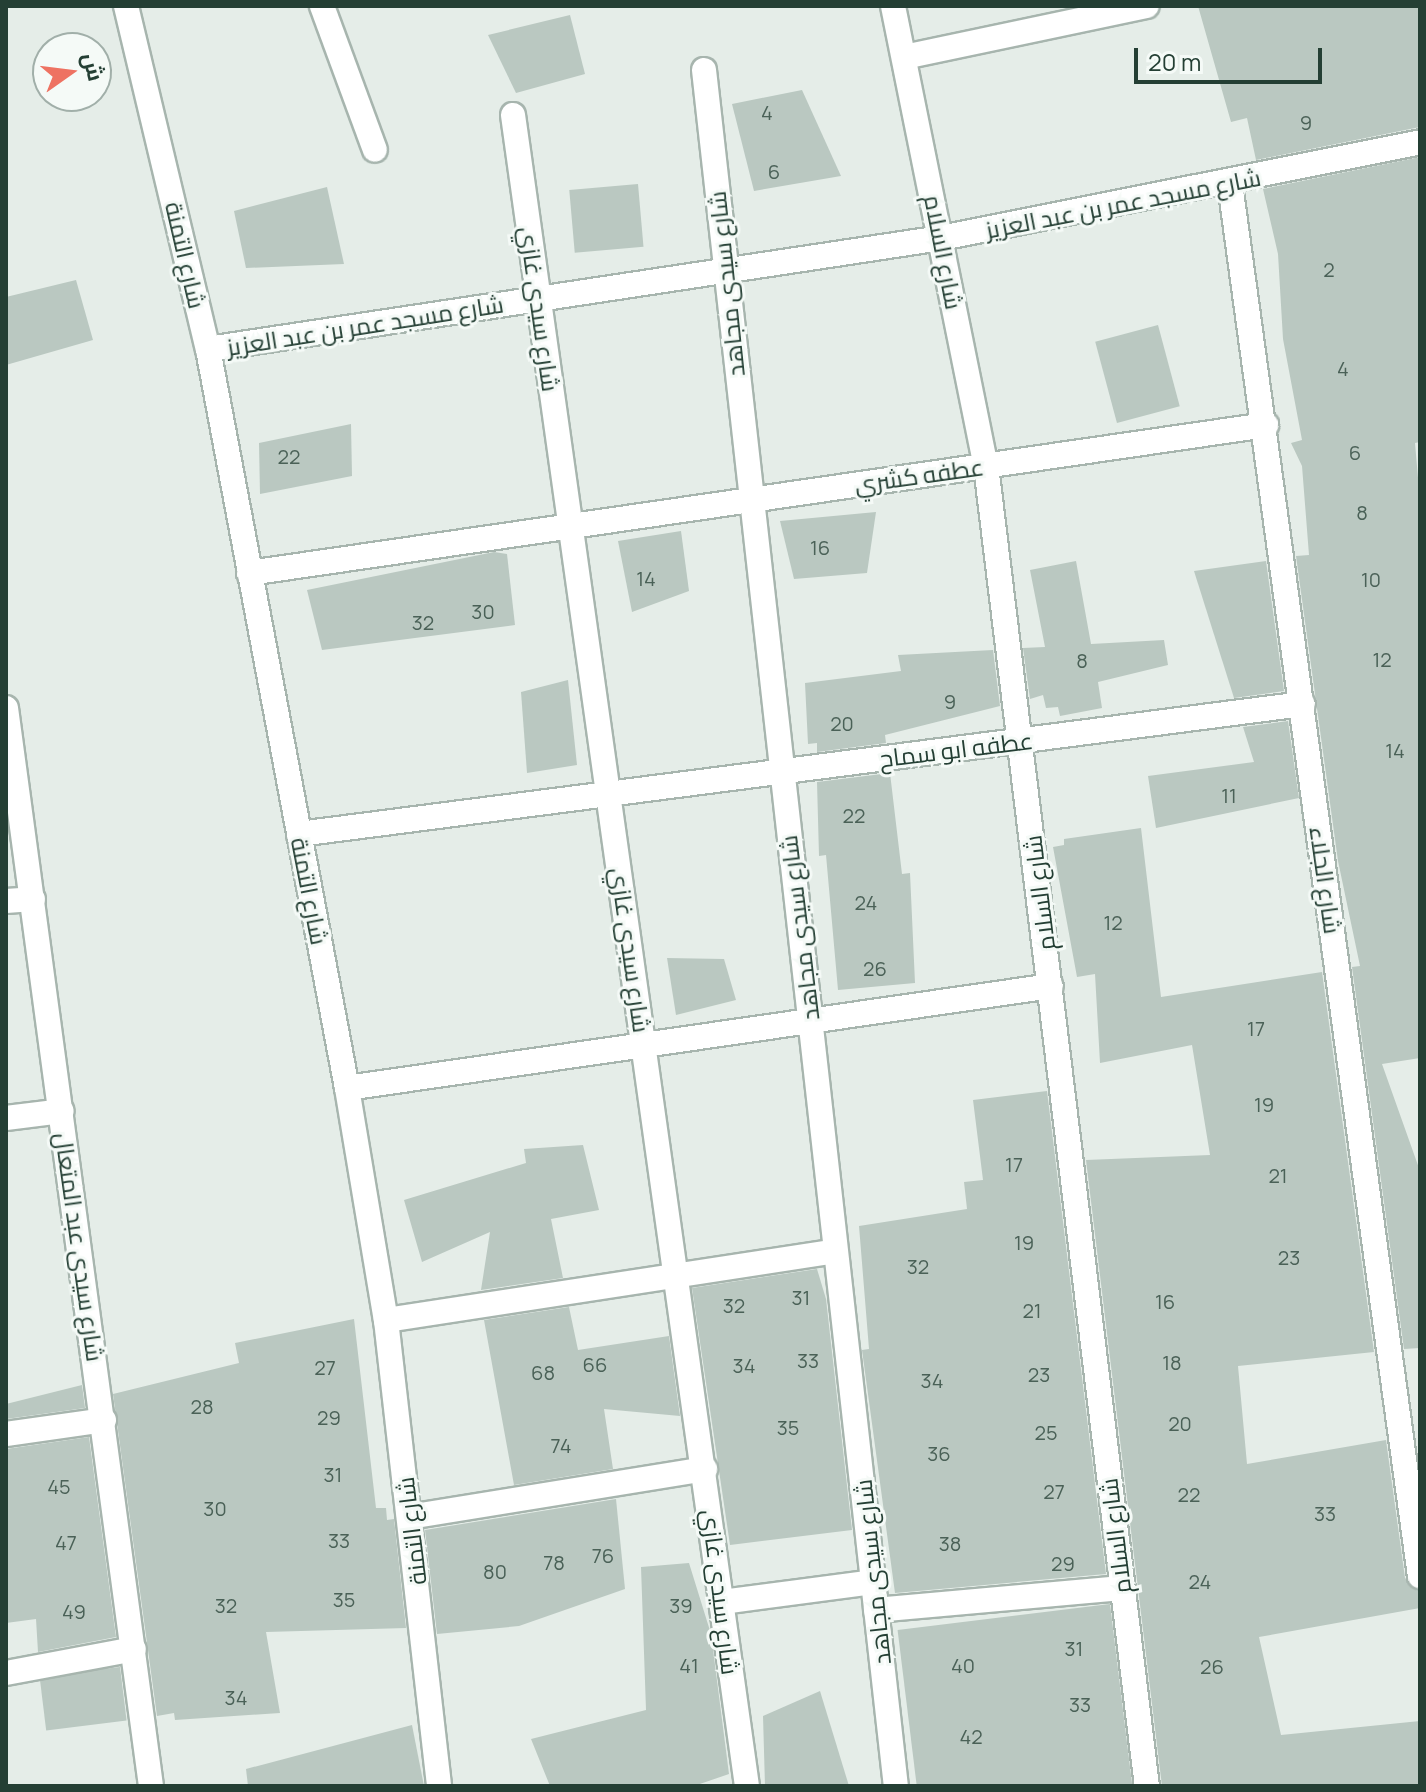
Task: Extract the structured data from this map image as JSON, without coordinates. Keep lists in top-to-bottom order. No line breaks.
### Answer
{"streets":{"street":["شارع مسجد عمر بن عبد العزيز","شارع السلام","شارع التمنة","شارع سيدى مجاهد","شارع سيدى غازي","عطفه كشري","عطفه ابو سماح","شارع الجلاء","شارع سيدى عبد المتعال"]},"crossings":[["شارع مسجد عمر بن عبد العزيز","شارع السلام"],["شارع مسجد عمر بن عبد العزيز","شارع التمنة"],["شارع مسجد عمر بن عبد العزيز","شارع سيدى مجاهد"],["شارع مسجد عمر بن عبد العزيز","شارع سيدى غازي"],["شارع مسجد عمر بن عبد العزيز","شارع الجلاء"],["شارع السلام","عطفه كشري"],["شارع السلام","عطفه ابو سماح"],["شارع التمنة","عطفه كشري"],["شارع التمنة","عطفه ابو سماح"],["شارع سيدى مجاهد","عطفه كشري"],["شارع سيدى مجاهد","عطفه ابو سماح"],["شارع سيدى غازي","عطفه كشري"],["شارع سيدى غازي","عطفه ابو سماح"],["عطفه كشري","شارع الجلاء"],["عطفه ابو سماح","شارع الجلاء"]],"house_numbers":["4","9","6","2","4","6","22","8","16","14","10","30","32","12","8","9","20","14","11","22","24","12","26","17","19","17","21","19","23","32","31","16","32","21","33","18","66","34","27","68","23","34","28","29","20","35","25","74","36","31","45","27","22","30","33","33","47","38","76","78","29","80","24","35","32","39","49","31","41","40","26","34","33","42"],"scale_bar":"20 m","north":"right"}
